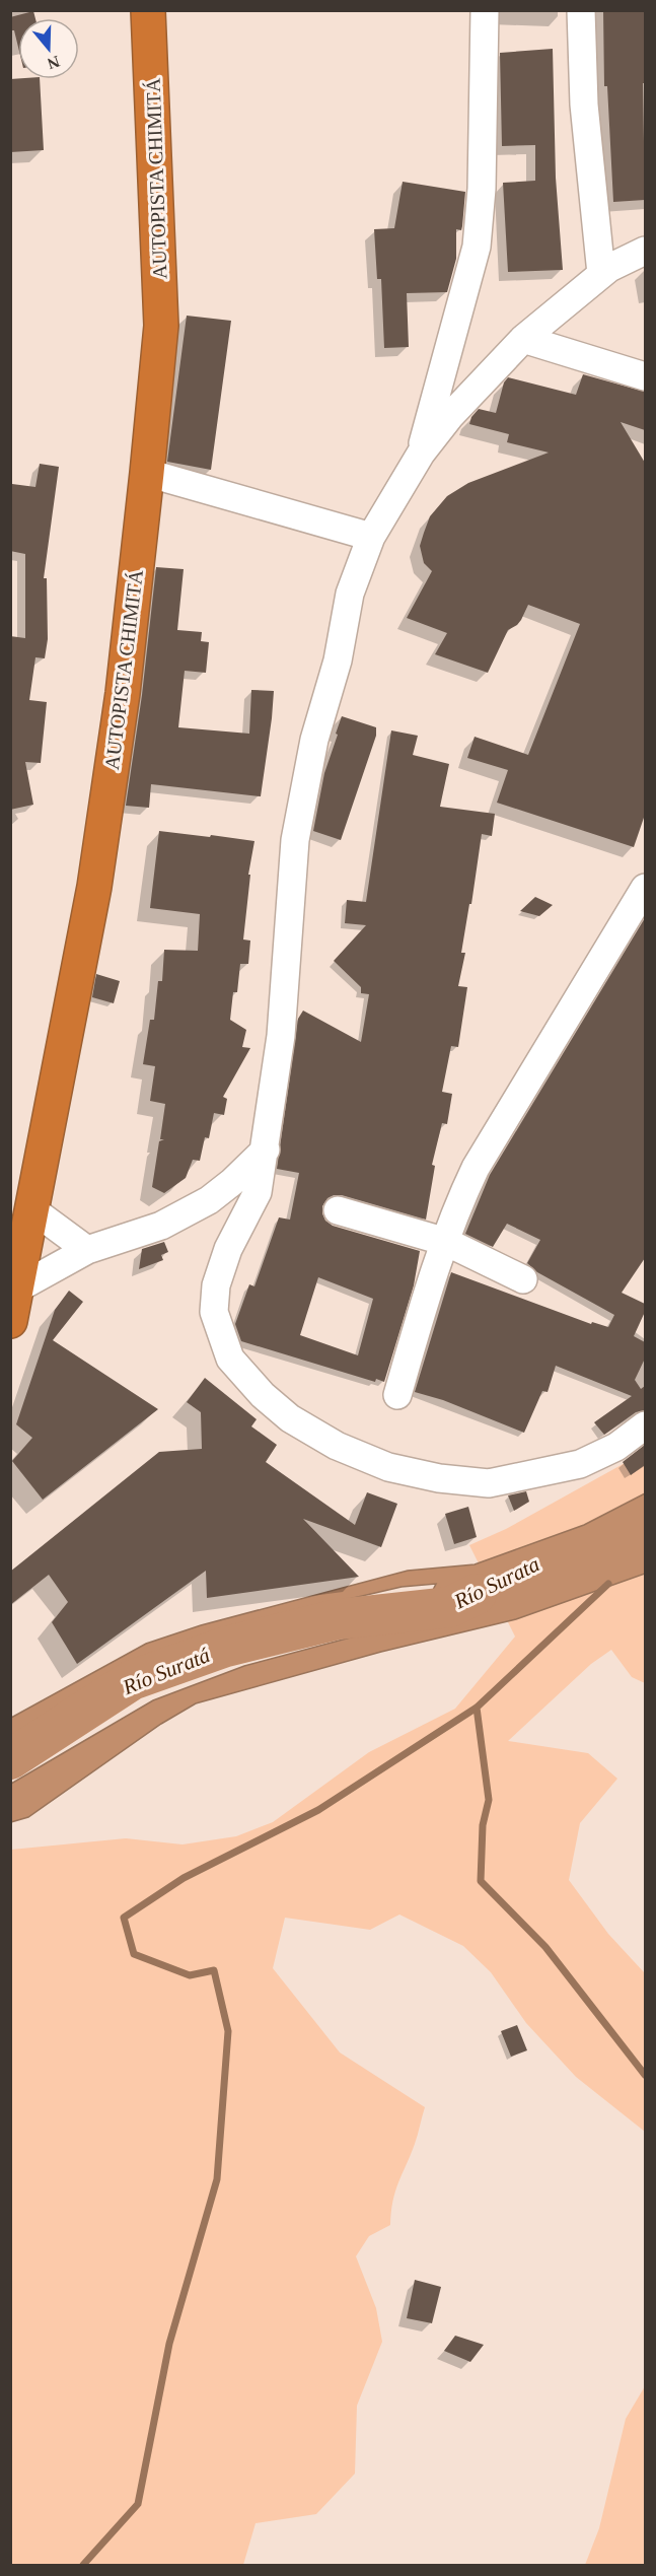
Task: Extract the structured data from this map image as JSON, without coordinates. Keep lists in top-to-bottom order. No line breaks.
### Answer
{"streets":{"highway":["AUTOPISTA CHIMITÁ"]},"water":["Río Surata","Río Suratá"],"north":"bottom"}
